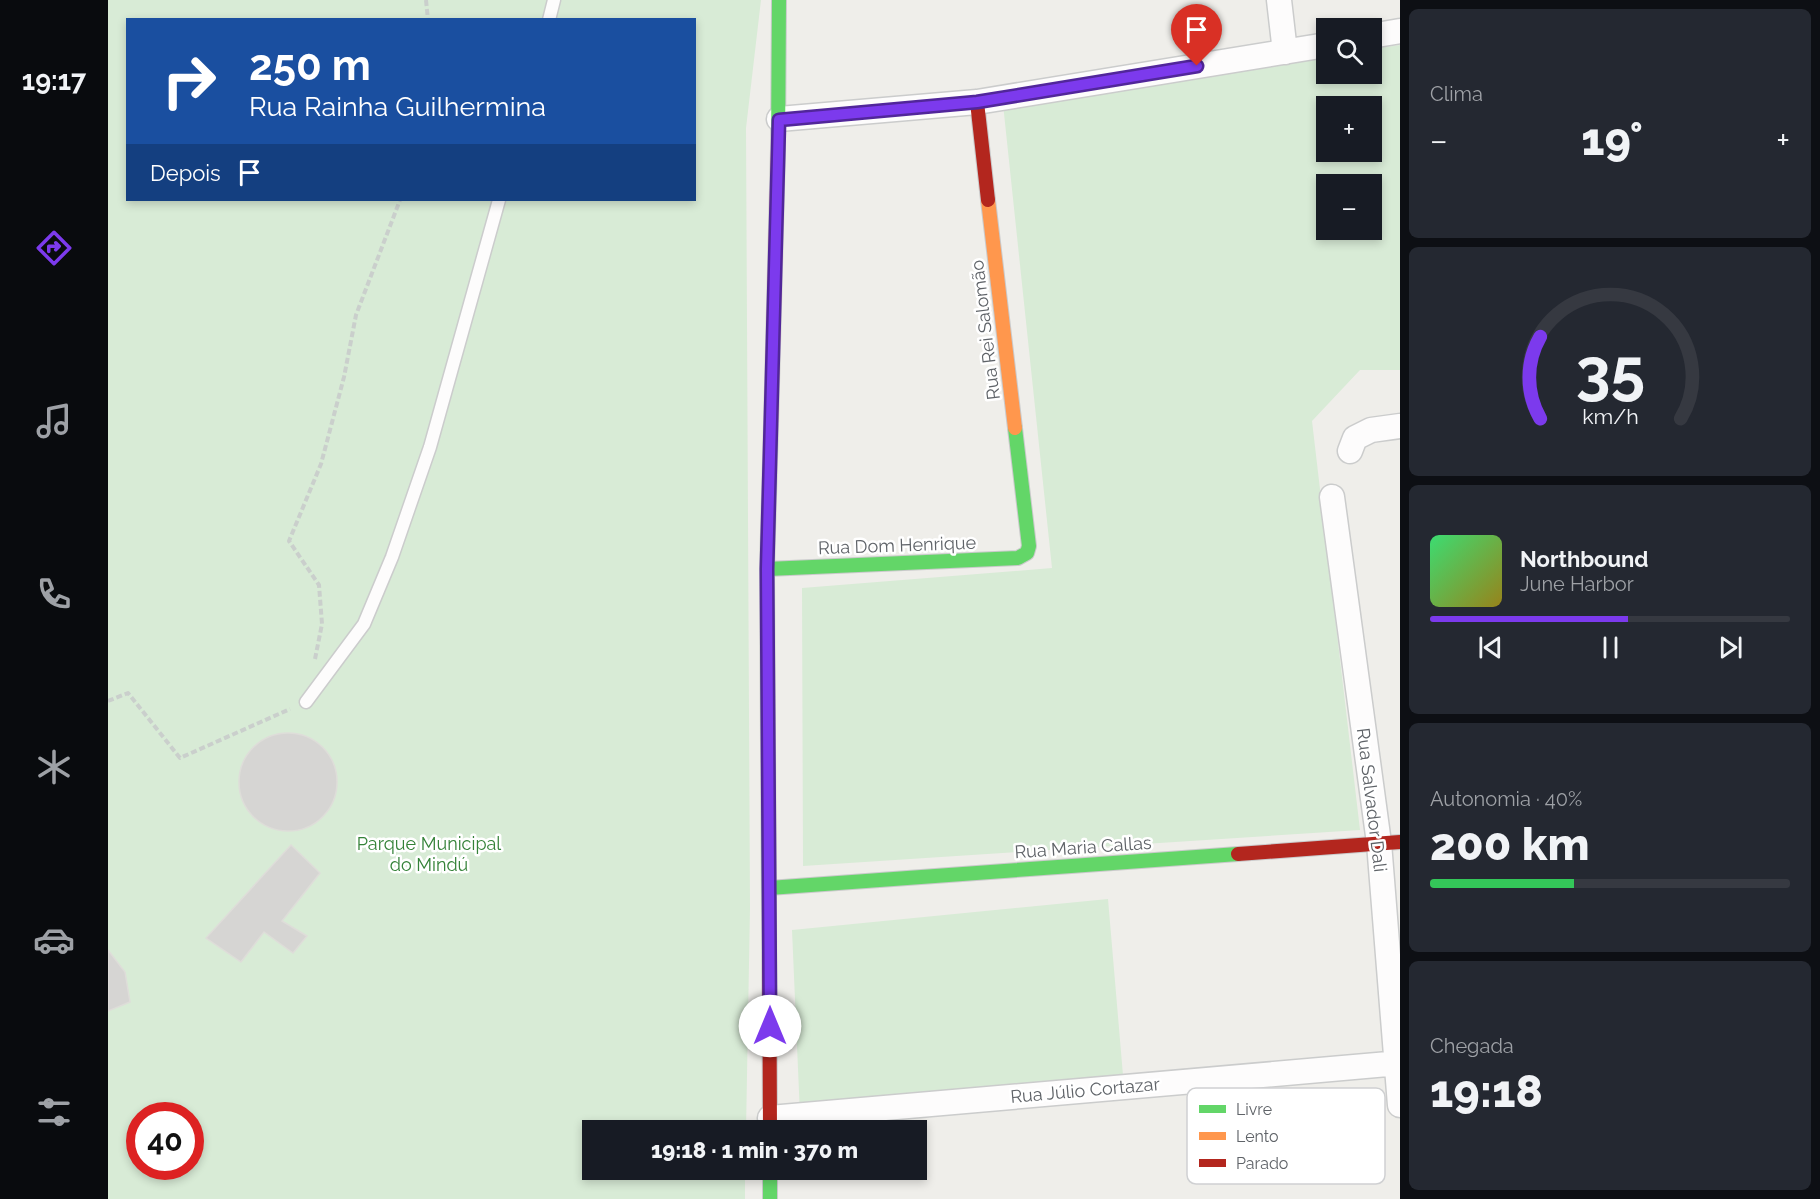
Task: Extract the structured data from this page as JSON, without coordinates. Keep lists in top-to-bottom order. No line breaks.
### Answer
{"streets":{"street":["Rua Rei Salomão","Rua Dom Henrique","Rua Salvador Dali","Rua Maria Callas","Rua Júlio Cortazar"]},"crossings":[["Rua Rei Salomão","Rua Dom Henrique"],["Rua Salvador Dali","Rua Maria Callas"],["Rua Salvador Dali","Rua Júlio Cortazar"]],"parks":["Parque Municipal do Mindú"],"legend":["Livre","Lento","Parado"],"page":{"tabs":"19:17","tile":["Clima",["Autonomia · 40%","200 km"],["Chegada","19:18"]],"map_buttons":["+","−"],"turn":["250 m","Rua Rainha Guilhermina"],"heat":["−","19°","+"],"then":"Depois","song":["Northbound","June Harbor"],"limit":"40","trip":"19:18 · 1 min · 370 m","gauge":["35","km/h"]}}
